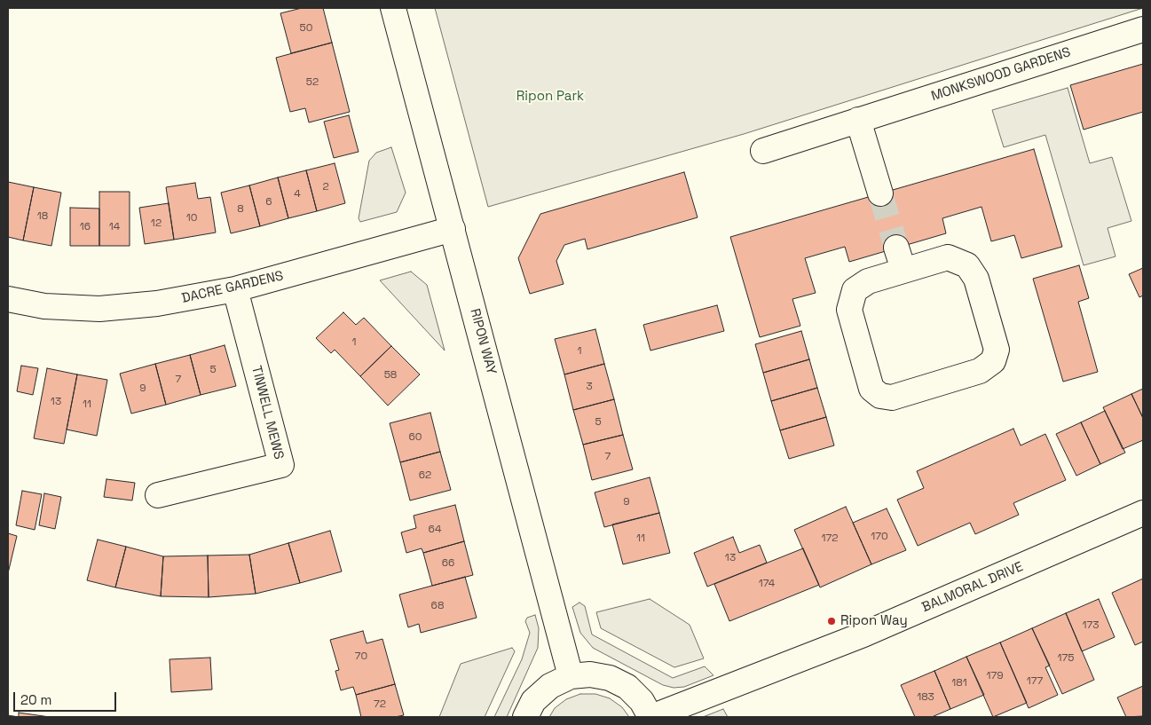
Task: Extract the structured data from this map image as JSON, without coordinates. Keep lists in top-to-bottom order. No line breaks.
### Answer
{"streets":{"street":["MONKSWOOD GARDENS","DACRE GARDENS","RIPON WAY","TINWELL MEWS","BALMORAL DRIVE"]},"crossings":[["DACRE GARDENS","RIPON WAY"],["DACRE GARDENS","TINWELL MEWS"]],"parks":["Ripon Park"],"places":["Ripon Way"],"house_numbers":["50","52","2","4","6","8","18","10","12","16","14","1","1","5","58","7","3","9","13","11","5","60","7","62","9","64","170","11","172","13","66","174","68","173","70","175","179","177","181","183","72"],"scale_bar":"20 m"}
